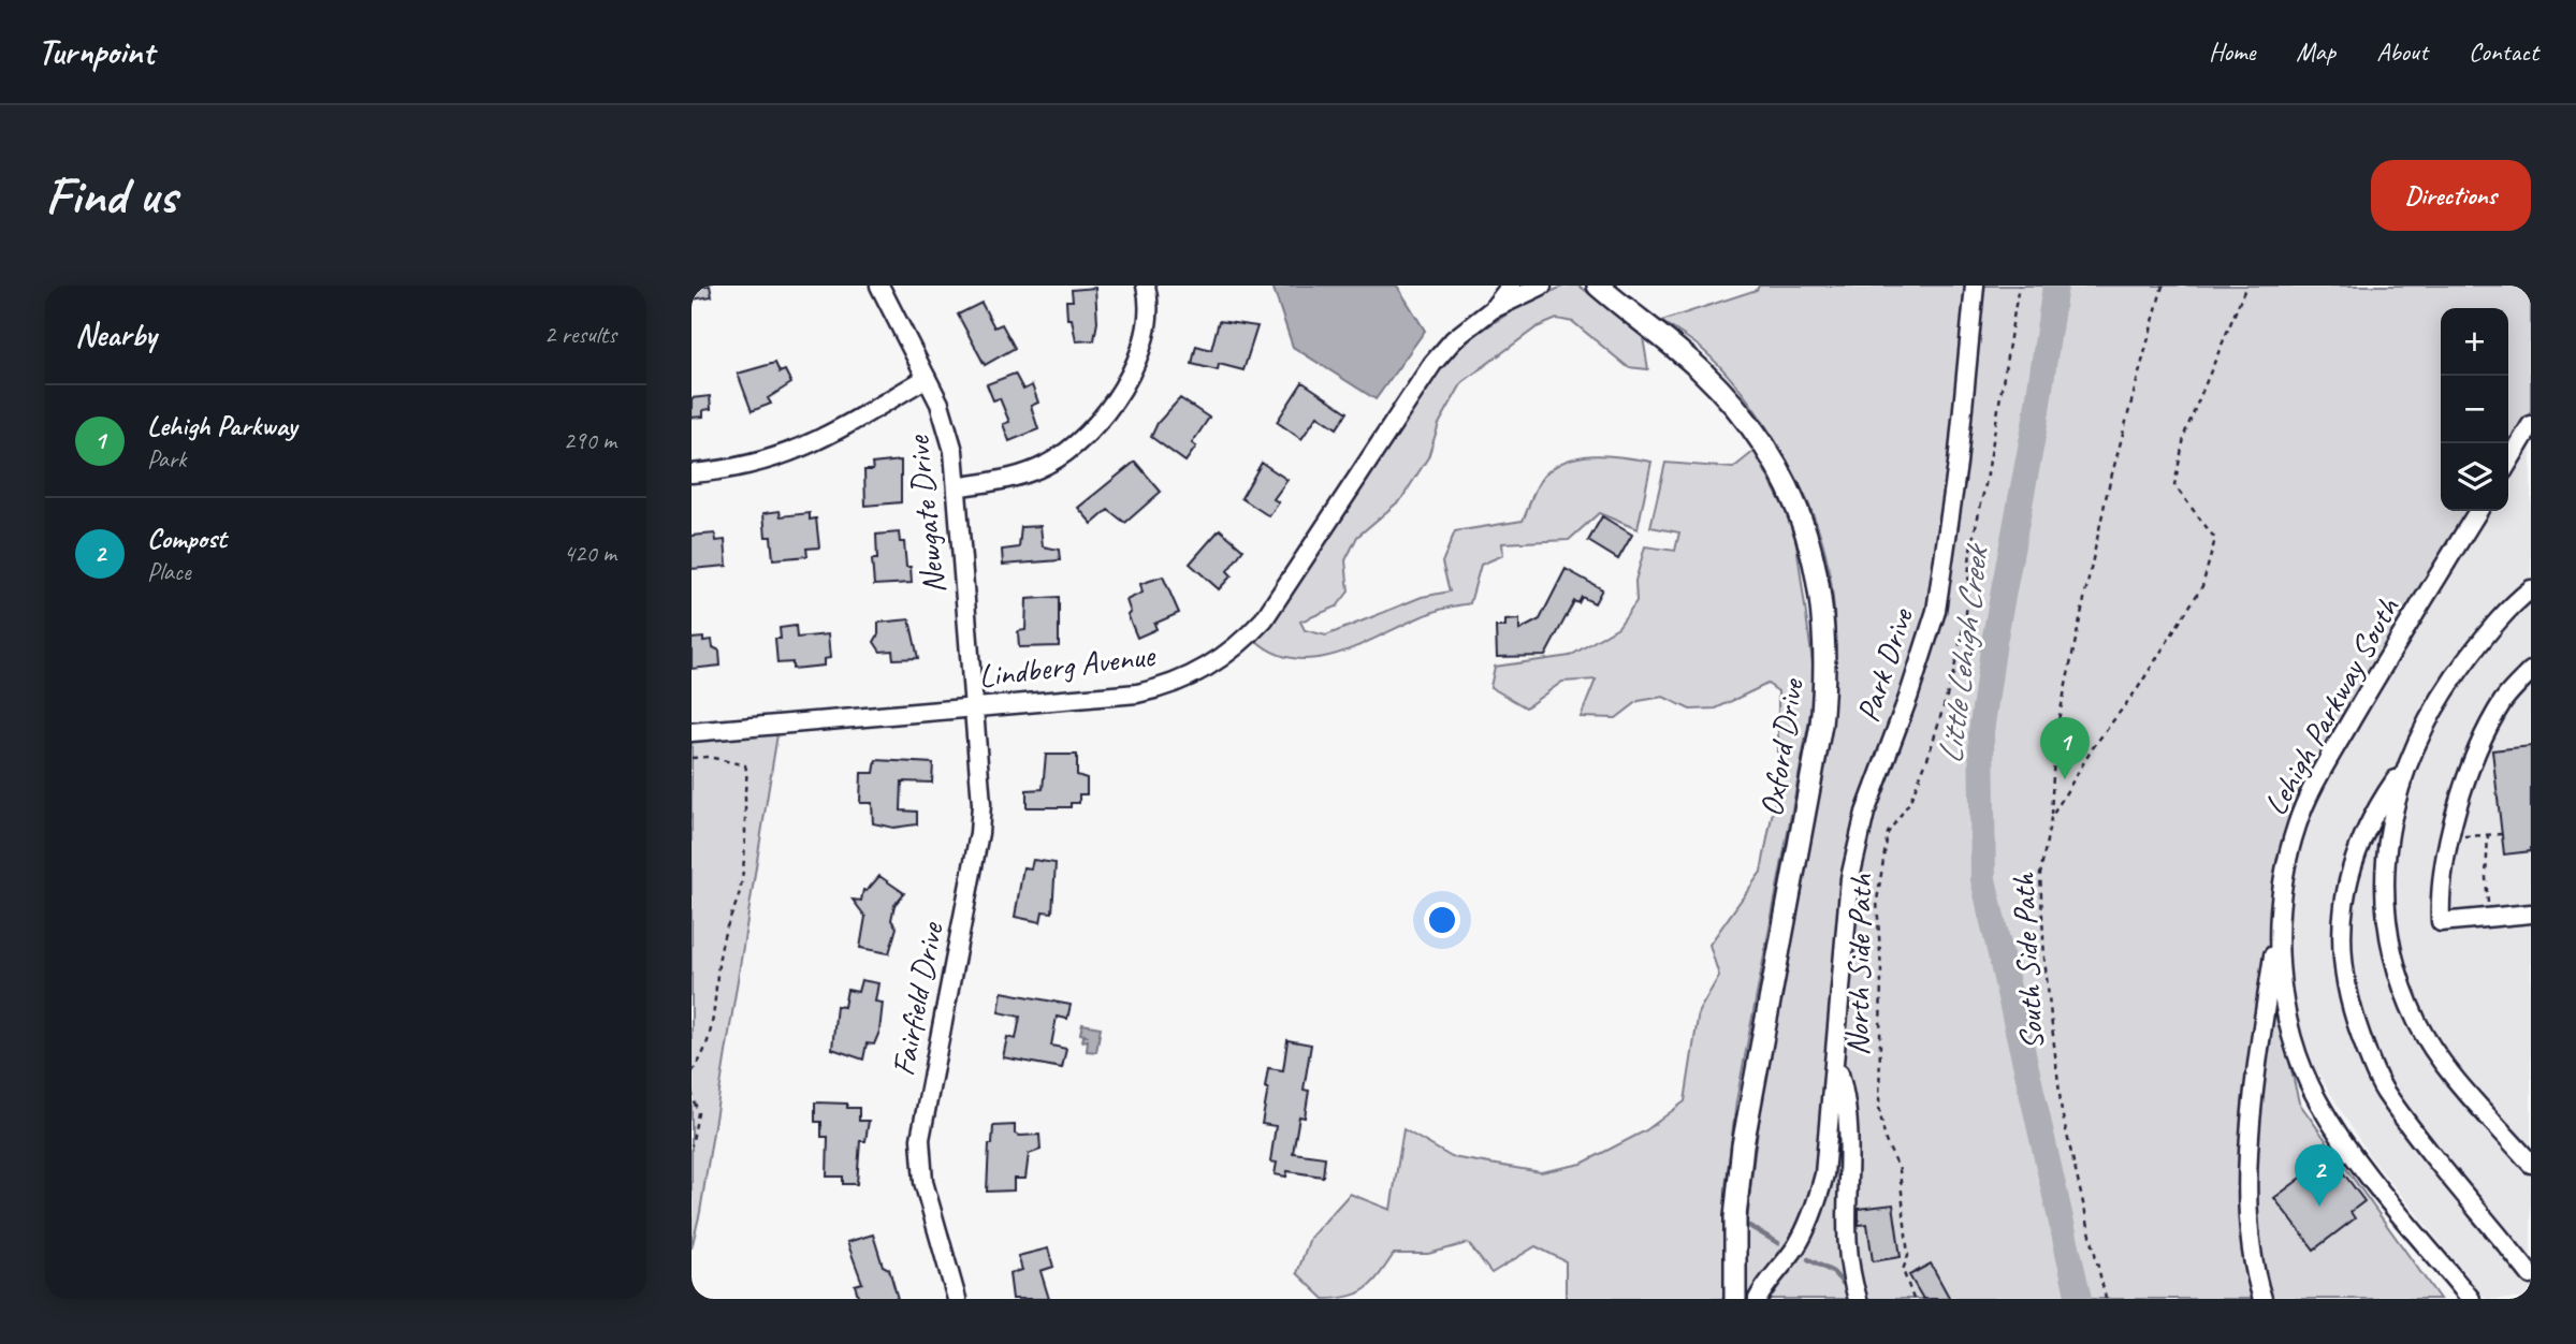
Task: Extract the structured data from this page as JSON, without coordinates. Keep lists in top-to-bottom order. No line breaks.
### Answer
{"streets":{"main road":["Oxford Drive"],"street":["Newgate Drive","Lindberg Avenue","Park Drive","Lehigh Parkway South","Fairfield Drive"],"path":["South Side Path","North Side Path"]},"crossings":[["Newgate Drive","Lindberg Avenue"],["Newgate Drive","Fairfield Drive"],["Lindberg Avenue","Fairfield Drive"]],"water":["Little Lehigh Creek"],"page":{"header":"Turnpoint","nav":["Home","Map","About","Contact"],"buttons":"Directions","title":"Find us","heading":["Nearby","2 results"],"map_buttons":["+","−"],"list":[{"mark":"1","name":"Lehigh Parkway","note":"Park","value":"290 m"},{"mark":"2","name":"Compost","note":"Place","value":"420 m"}],"pins":["1","2"]}}
